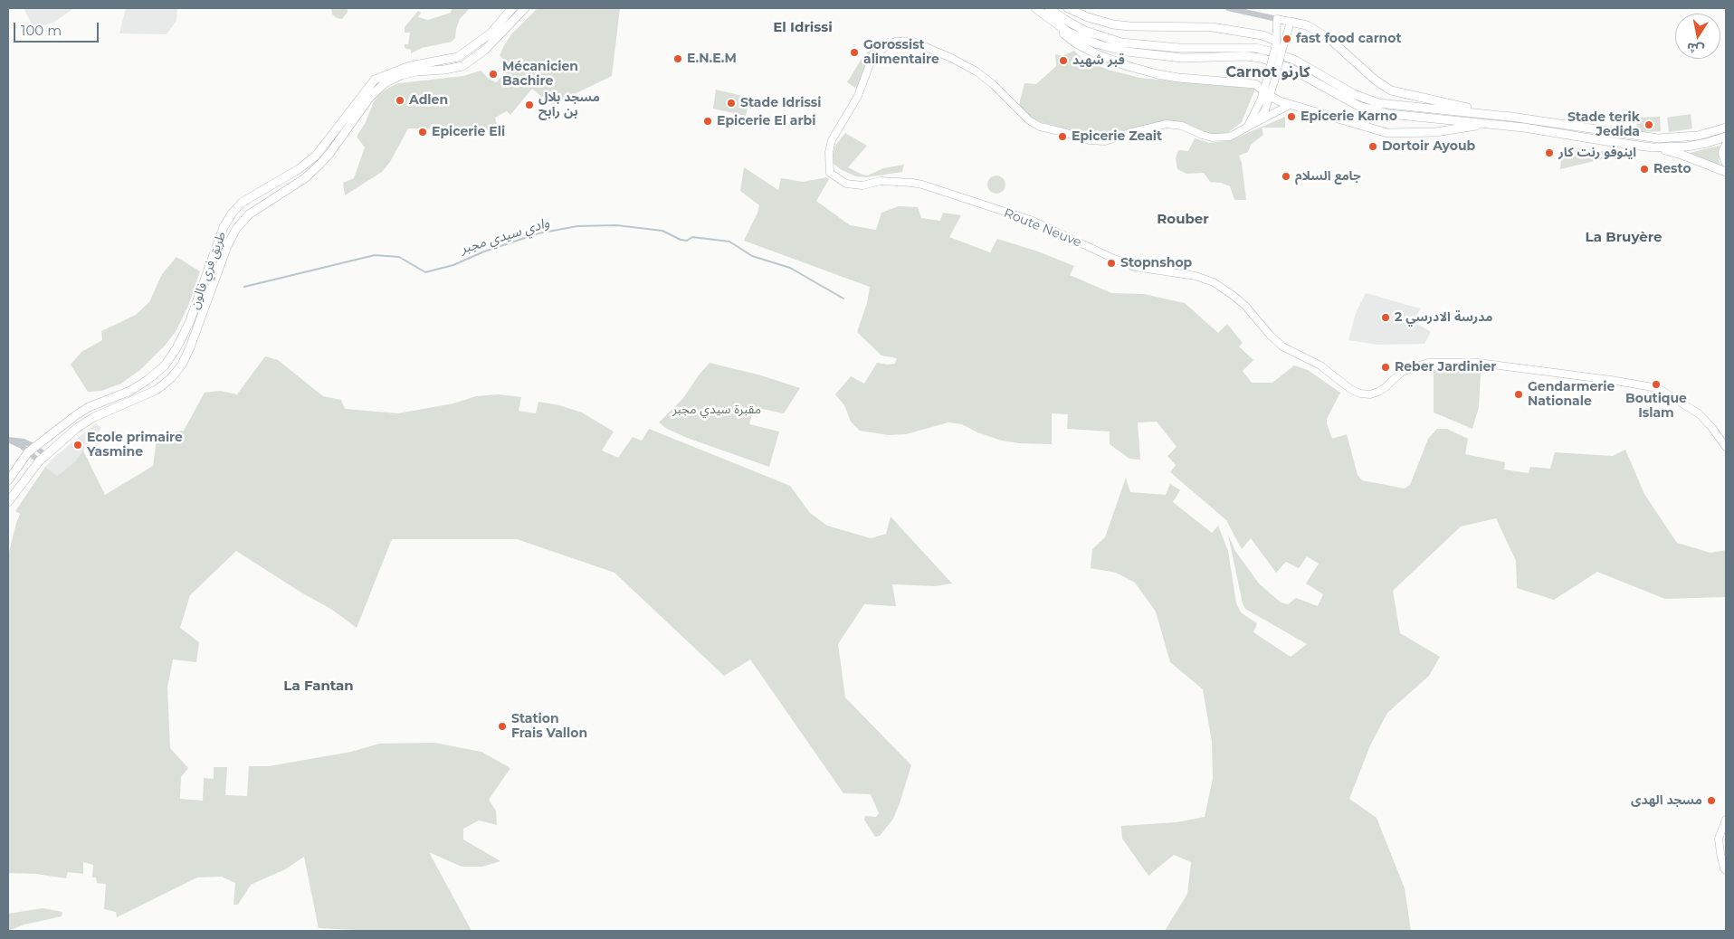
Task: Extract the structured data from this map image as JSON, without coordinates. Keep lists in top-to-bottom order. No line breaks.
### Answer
{"streets":{"highway":["طريق فري فالون"],"main road":["Route Neuve"]},"districts":["El Idrissi","Carnot كارنو","Rouber","La Bruyère","La Fantan"],"water":["وادي سيدي مجبر"],"parks":["مقبرة سيدي مجبر"],"places":["fast food carnot","Gorossist alimentaire","E.N.E.M","قبر شهيد","Mécanicien Bachire","Adlen","Stade Idrissi","مسجد بلال بن رابح","Epicerie Karno","Epicerie El arbi","Stade terik Jedida","Epicerie Eli","Epicerie Zeait","Dortoir Ayoub","اينوفو رنت كار","Resto","جامع السلام","Stopnshop","مدرسة الادرسي 2","Reber Jardinier","Boutique Islam","Gendarmerie Nationale","Ecole primaire Yasmine","Station Frais Vallon","مسجد الهدى"],"scale_bar":"100 m","north":"bottom"}
